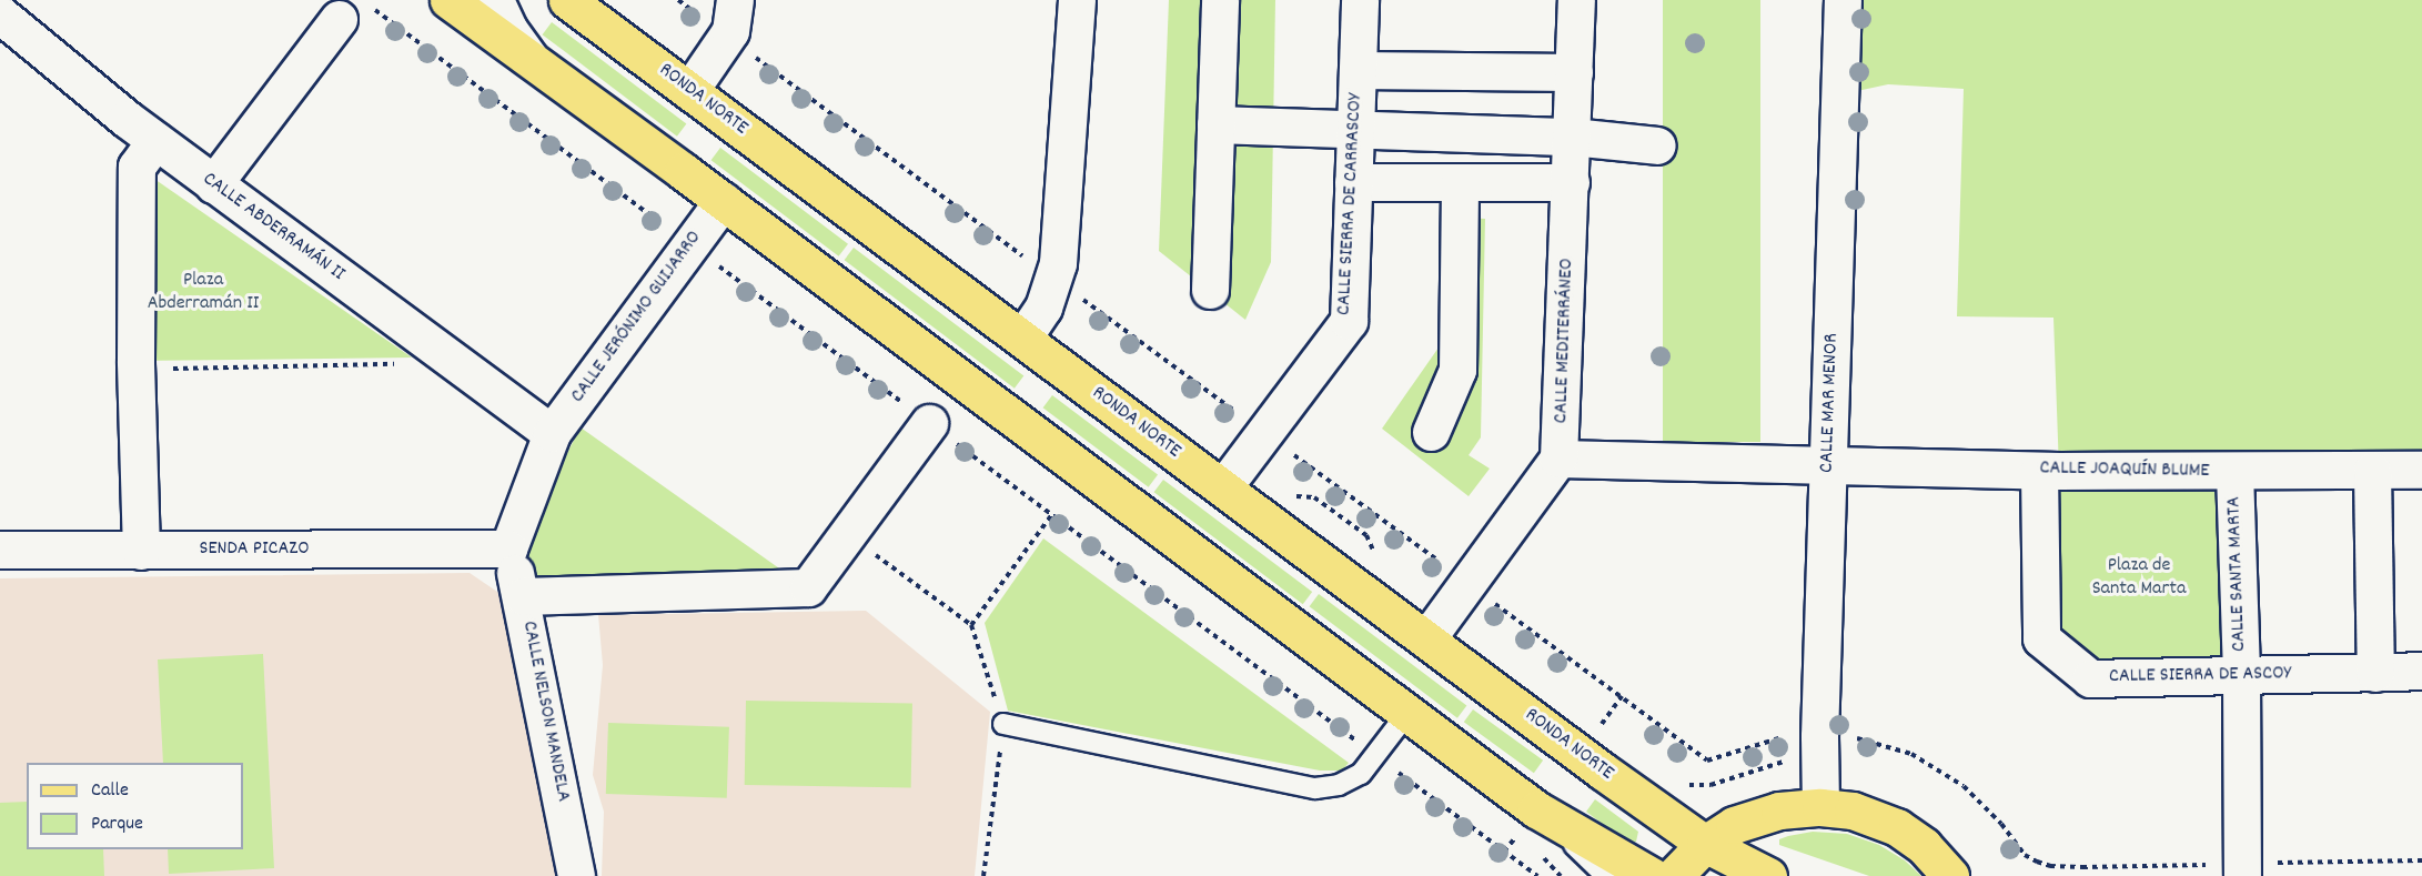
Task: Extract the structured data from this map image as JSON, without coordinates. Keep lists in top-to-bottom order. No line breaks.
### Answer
{"streets":{"main road":["RONDA NORTE"],"street":["CALLE SIERRA DE CARRASCOY","CALLE ABDERRAMÁN II","CALLE JERÓNIMO GUIJARRO","CALLE MEDITERRÁNEO","CALLE MAR MENOR","CALLE JOAQUÍN BLUME","SENDA PICAZO","CALLE SANTA MARTA","CALLE SIERRA DE ASCOY","CALLE NELSON MANDELA"]},"crossings":[["RONDA NORTE","CALLE SIERRA DE CARRASCOY"],["CALLE ABDERRAMÁN II","CALLE JERÓNIMO GUIJARRO"],["CALLE JERÓNIMO GUIJARRO","SENDA PICAZO"],["CALLE JERÓNIMO GUIJARRO","CALLE NELSON MANDELA"],["CALLE MEDITERRÁNEO","CALLE JOAQUÍN BLUME"],["CALLE MAR MENOR","CALLE JOAQUÍN BLUME"],["CALLE JOAQUÍN BLUME","CALLE SANTA MARTA"],["CALLE JOAQUÍN BLUME","CALLE SIERRA DE ASCOY"],["SENDA PICAZO","CALLE NELSON MANDELA"],["CALLE SANTA MARTA","CALLE SIERRA DE ASCOY"]],"parks":["Plaza Abderramán II","Plaza de Santa Marta"],"legend":["Calle","Parque"]}
